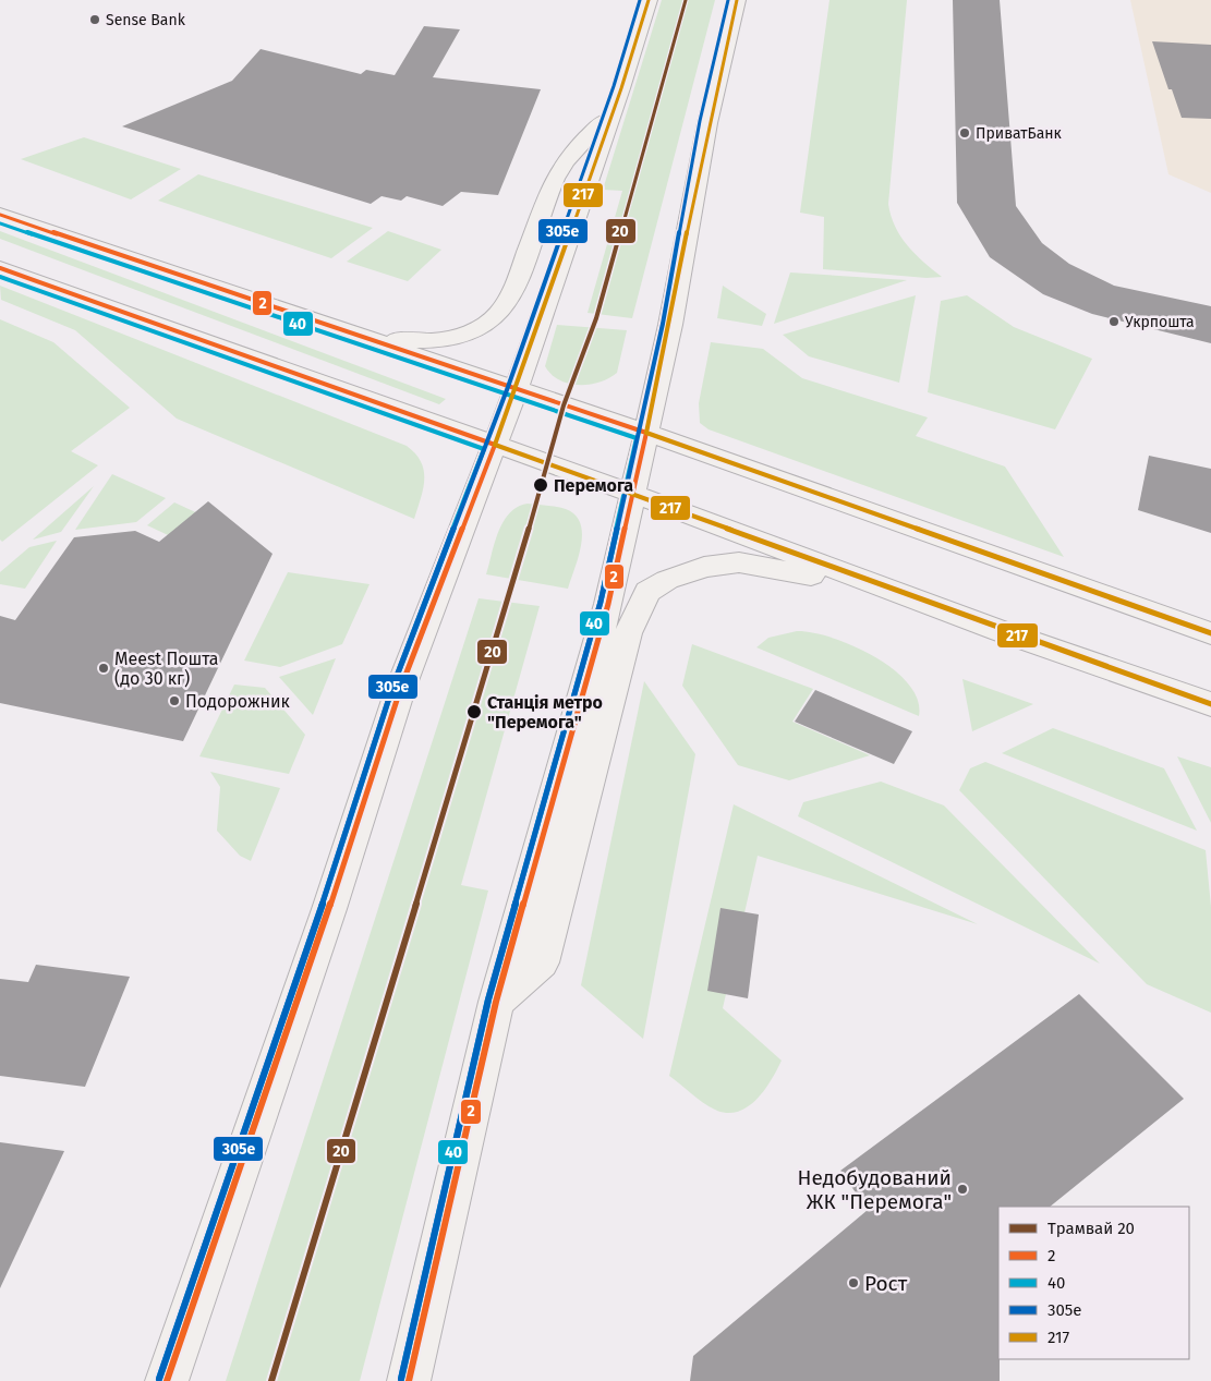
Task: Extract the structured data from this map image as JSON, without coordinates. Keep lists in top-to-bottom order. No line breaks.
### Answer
{"places":["Sense Bank","ПриватБанк","Укрпошта","Перемога","Meest Пошта (до 30 кг)","Подорожник","Станція метро \"Перемога\"","Недобудований ЖК \"Перемога\"","Рост"],"lines":["tram line 20","transit line 305e","transit line 217","transit line 2","transit line 40"],"legend":["Трамвай 20","2","40","305e","217"]}
